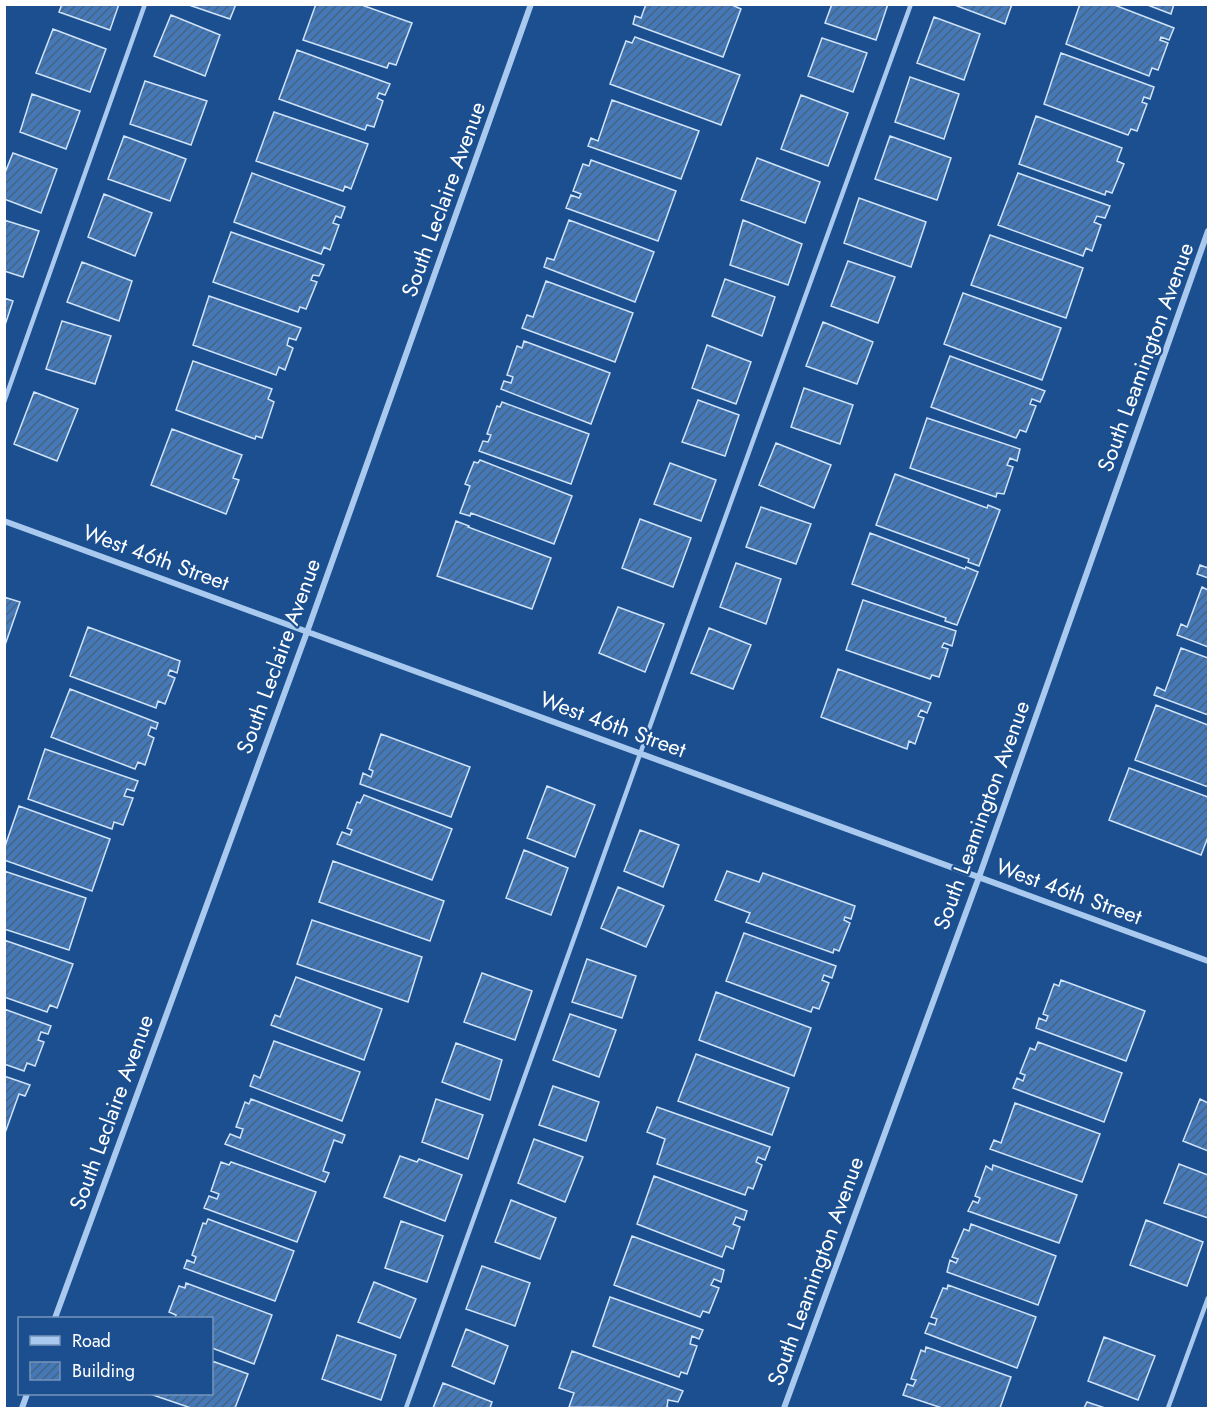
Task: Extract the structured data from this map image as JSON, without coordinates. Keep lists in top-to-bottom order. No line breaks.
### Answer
{"streets":{"street":["South Leclaire Avenue","South Leamington Avenue","West 46th Street"]},"crossings":[["South Leclaire Avenue","West 46th Street"],["South Leamington Avenue","West 46th Street"]],"legend":["Road","Building"]}
